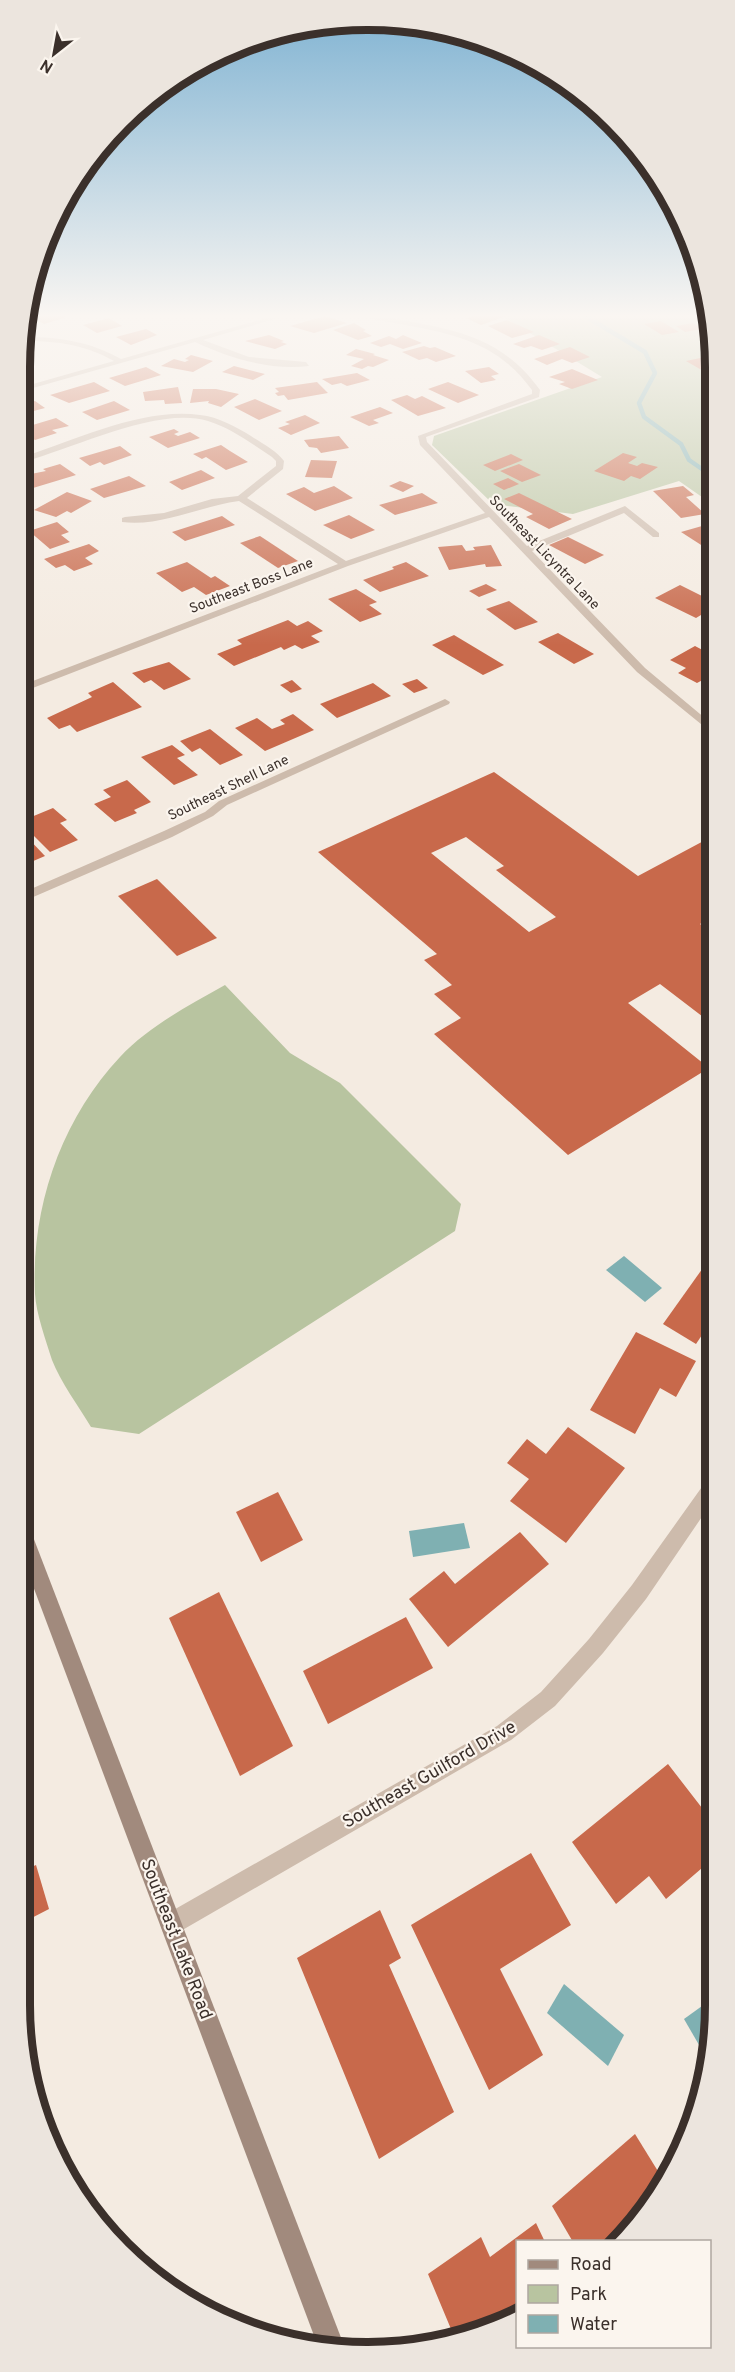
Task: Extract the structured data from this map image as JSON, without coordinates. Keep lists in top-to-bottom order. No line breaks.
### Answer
{"streets":{"main road":["Southeast Lake Road"],"street":["Southeast Licyntra Lane","Southeast Boss Lane","Southeast Shell Lane","Southeast Guilford Drive"]},"crossings":[["Southeast Licyntra Lane","Southeast Boss Lane"],["Southeast Guilford Drive","Southeast Lake Road"]],"legend":["Road","Park","Water"],"north":"bottom left"}
